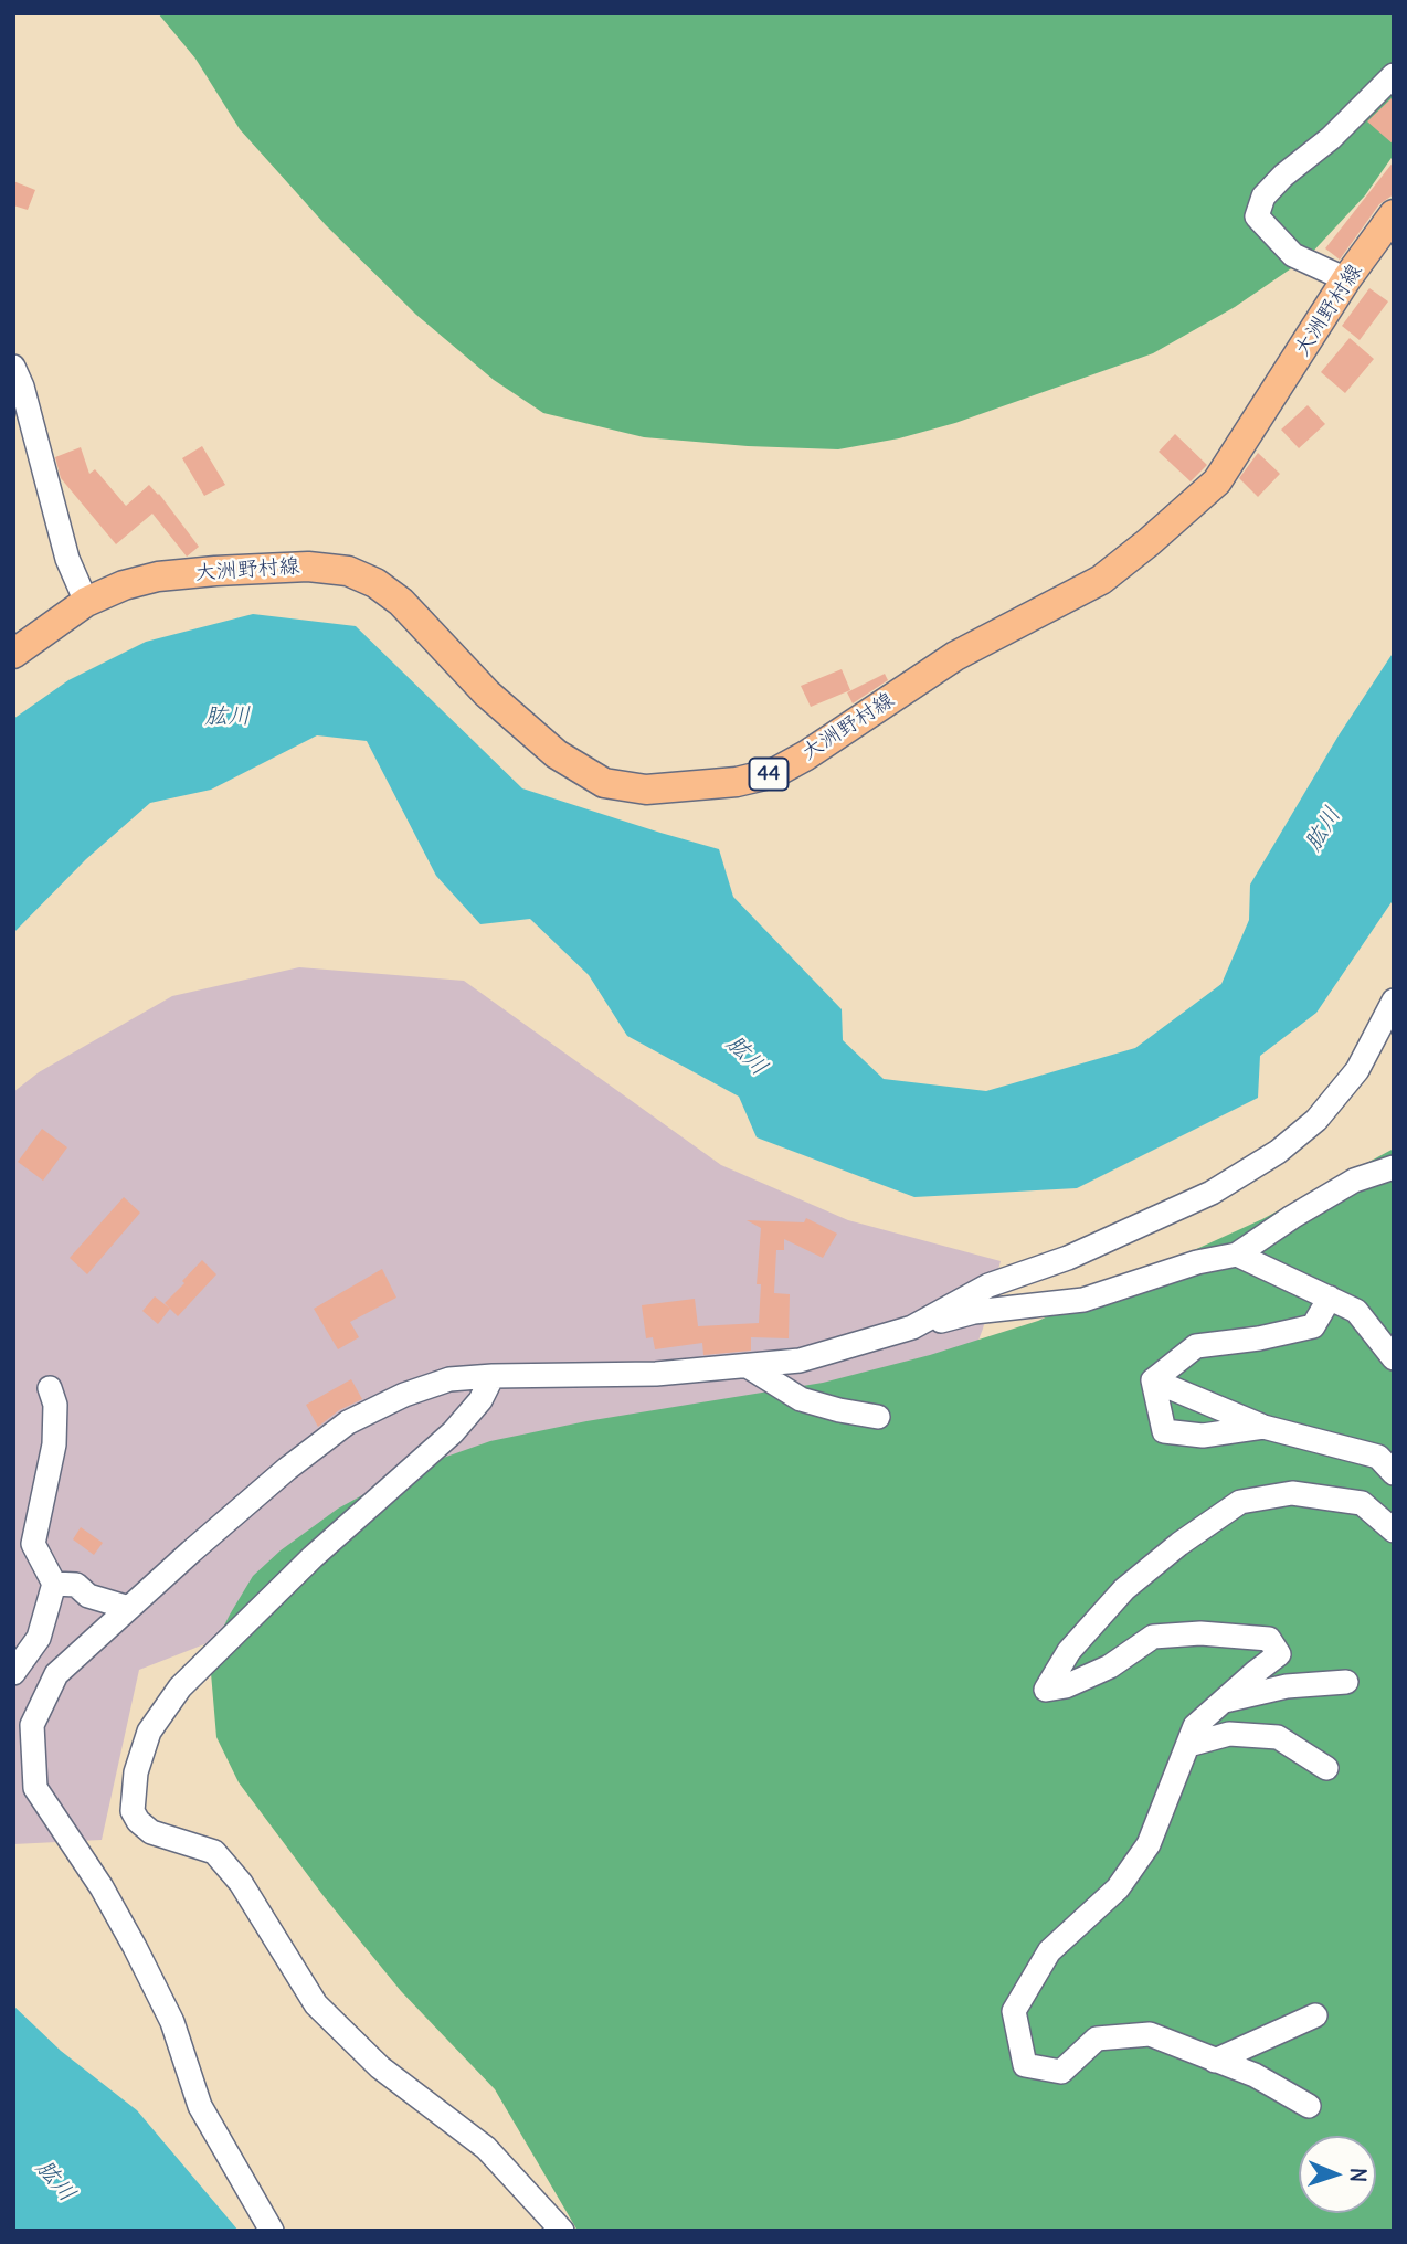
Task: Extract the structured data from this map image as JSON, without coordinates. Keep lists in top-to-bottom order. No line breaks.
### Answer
{"streets":{"main road":["大洲野村線","44"]},"water":["肱川"],"north":"right"}
